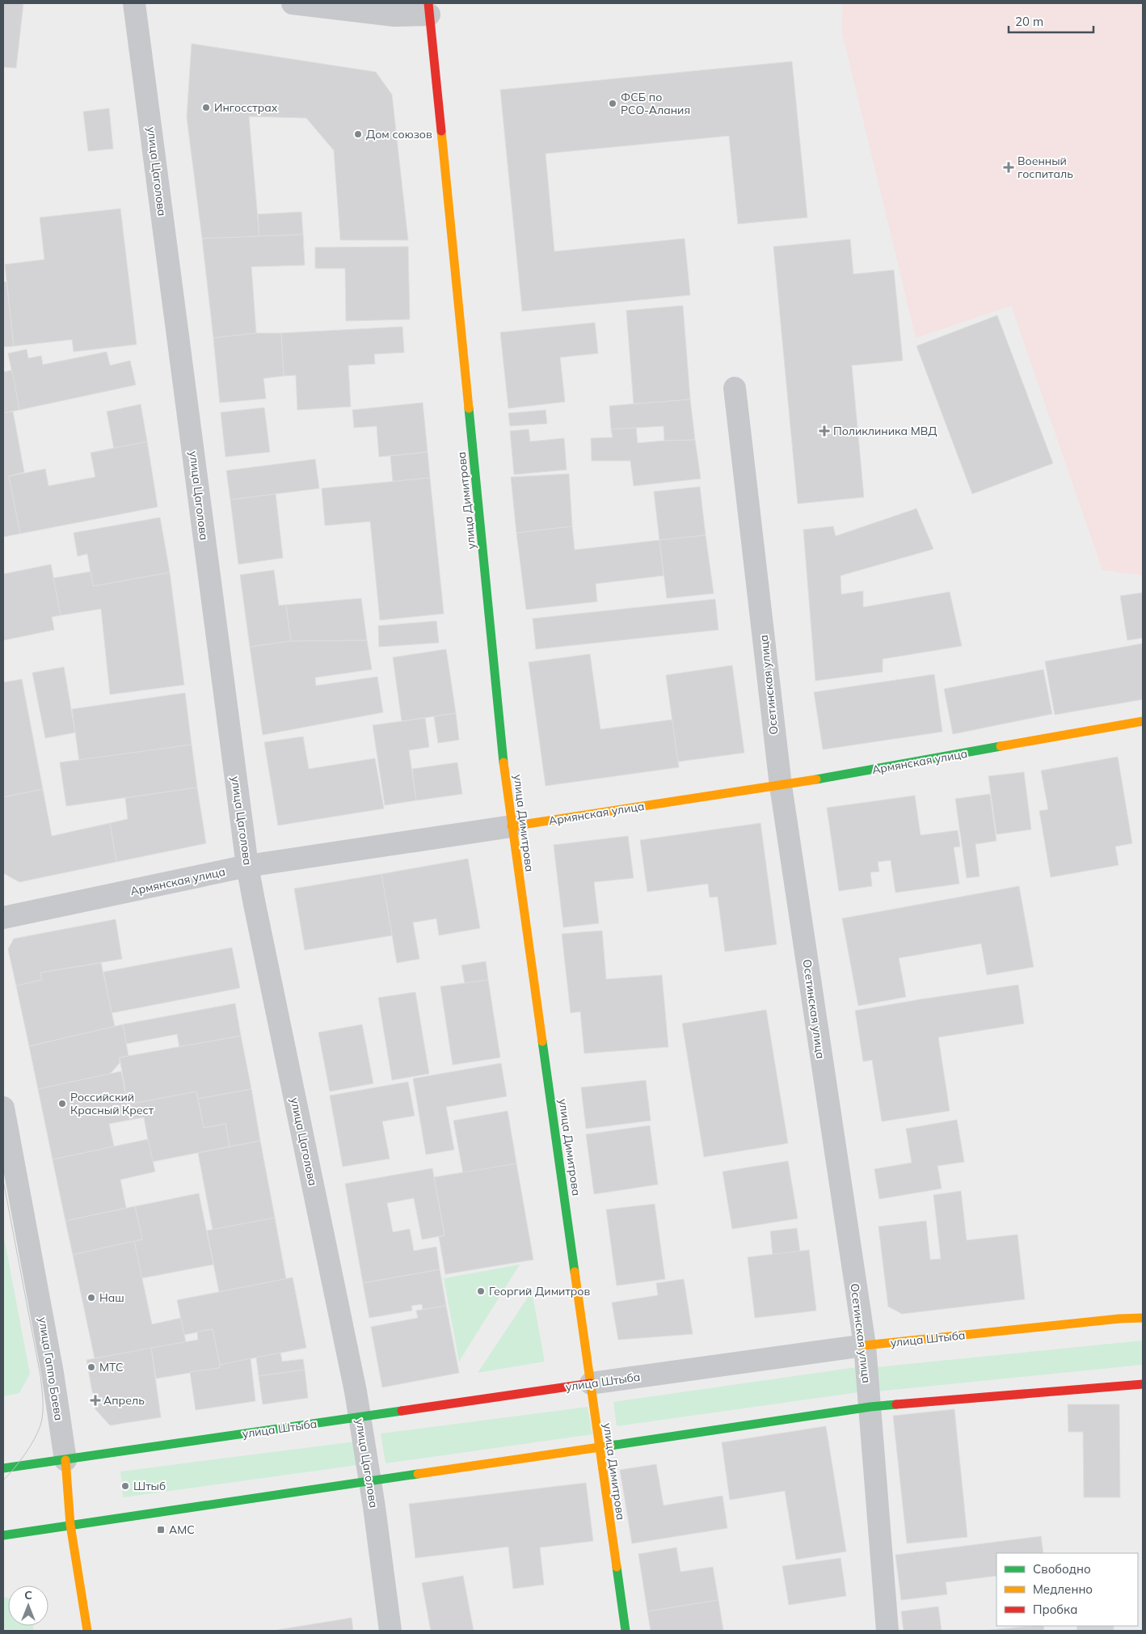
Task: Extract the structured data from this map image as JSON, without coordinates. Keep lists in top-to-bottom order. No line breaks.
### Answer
{"streets":{"main road":["улица Димитрова","Армянская улица","улица Штыба","улица Гаппо Баева"],"street":["улица Цаголова","Осетинская улица"]},"crossings":[["улица Цаголова","Армянская улица"],["улица Цаголова","улица Штыба"],["улица Димитрова","Армянская улица"],["улица Димитрова","улица Штыба"],["Осетинская улица","Армянская улица"],["Осетинская улица","улица Штыба"],["улица Штыба","улица Гаппо Баева"]],"places":{"other":["ФСБ по РСО-Алания","Ингосстрах","Дом союзов","Российский Красный Крест","Георгий Димитров","Наш","МТС","Штыб"],"health":["Военный госпиталь","Поликлиника МВД","Апрель"],"transit":["АМС"]},"legend":["Свободно","Медленно","Пробка"],"scale_bar":"20 m","north":"top"}
